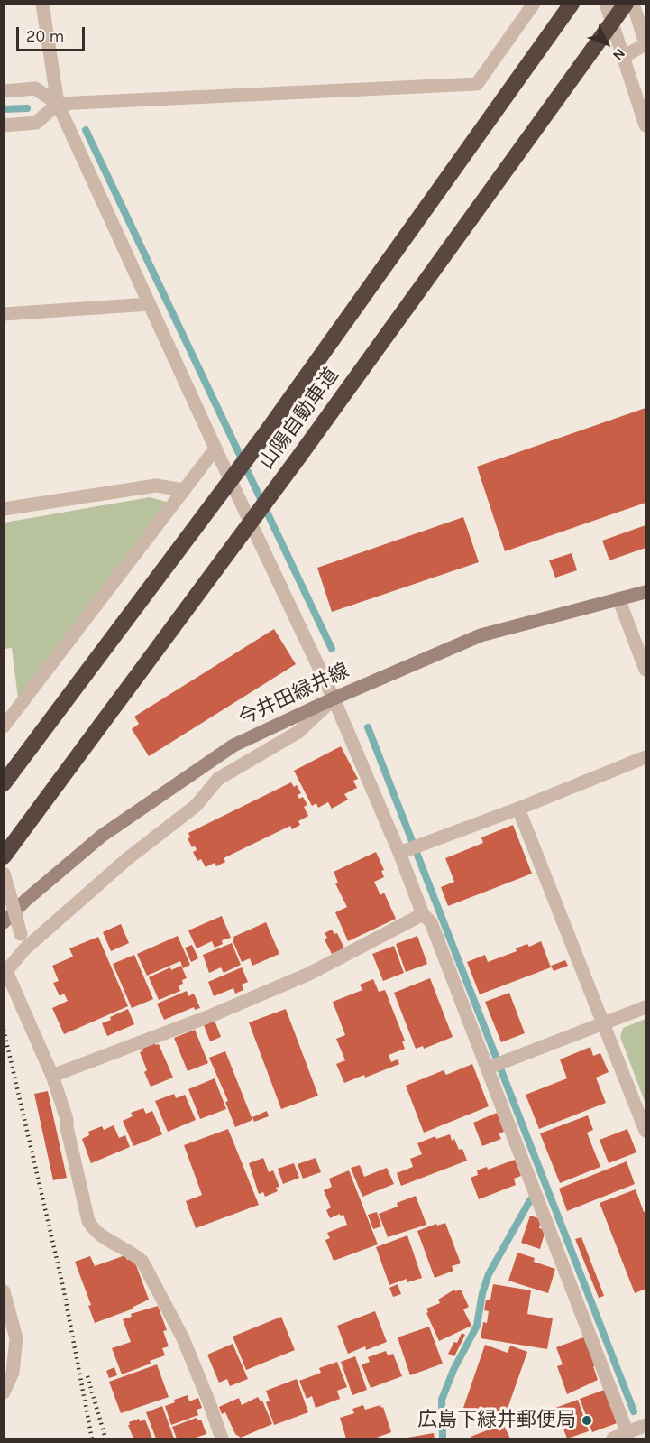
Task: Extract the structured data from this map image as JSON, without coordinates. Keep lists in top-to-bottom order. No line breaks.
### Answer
{"streets":{"highway":["山陽自動車道"],"main road":["今井田緑井線"]},"places":["広島下緑井郵便局"],"scale_bar":"20 m","north":"bottom right"}
